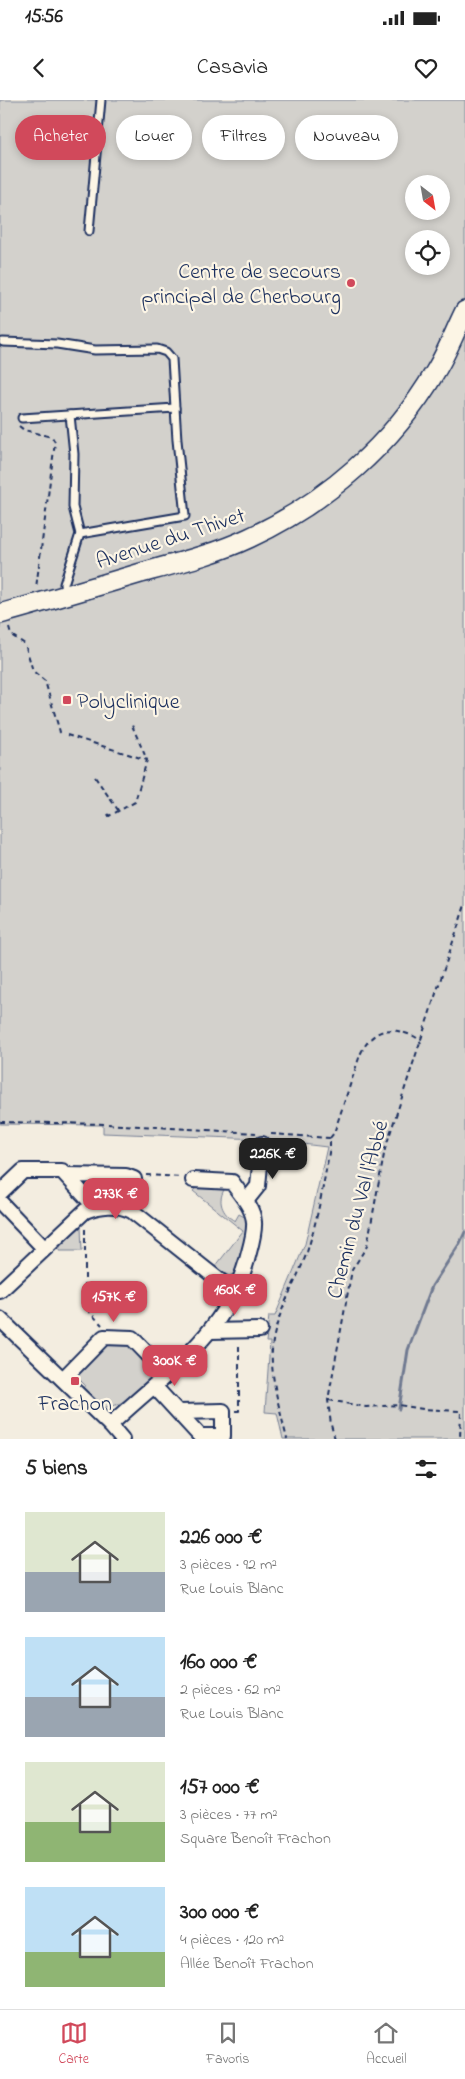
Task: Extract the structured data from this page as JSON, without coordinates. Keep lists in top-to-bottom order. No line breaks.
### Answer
{"streets":{"main road":["Avenue du Thivet"],"path":["Chemin du Val l'Abbé"]},"places":{"other":["Centre de secours principal de Cherbourg"],"transit":["Polyclinique","Frachon"]},"north":"bottom right","page":{"status":"15:56","header":"Casavia","chip":["Acheter","Louer","Filtres","Nouveau"],"price":["226K €","273K €","160K €","157K €","300K €"],"heading":"5 biens","list":[{"name":"226 000 €","note":"3 pièces · 92 m² · Rue Louis Blanc"},{"name":"160 000 €","note":"2 pièces · 62 m² · Rue Louis Blanc"},{"name":"157 000 €","note":"3 pièces · 77 m² · Square Benoît Frachon"},{"name":"300 000 €","note":"4 pièces · 120 m² · Allée Benoît Frachon"}],"tabs":["Carte","Favoris","Accueil"]}}
